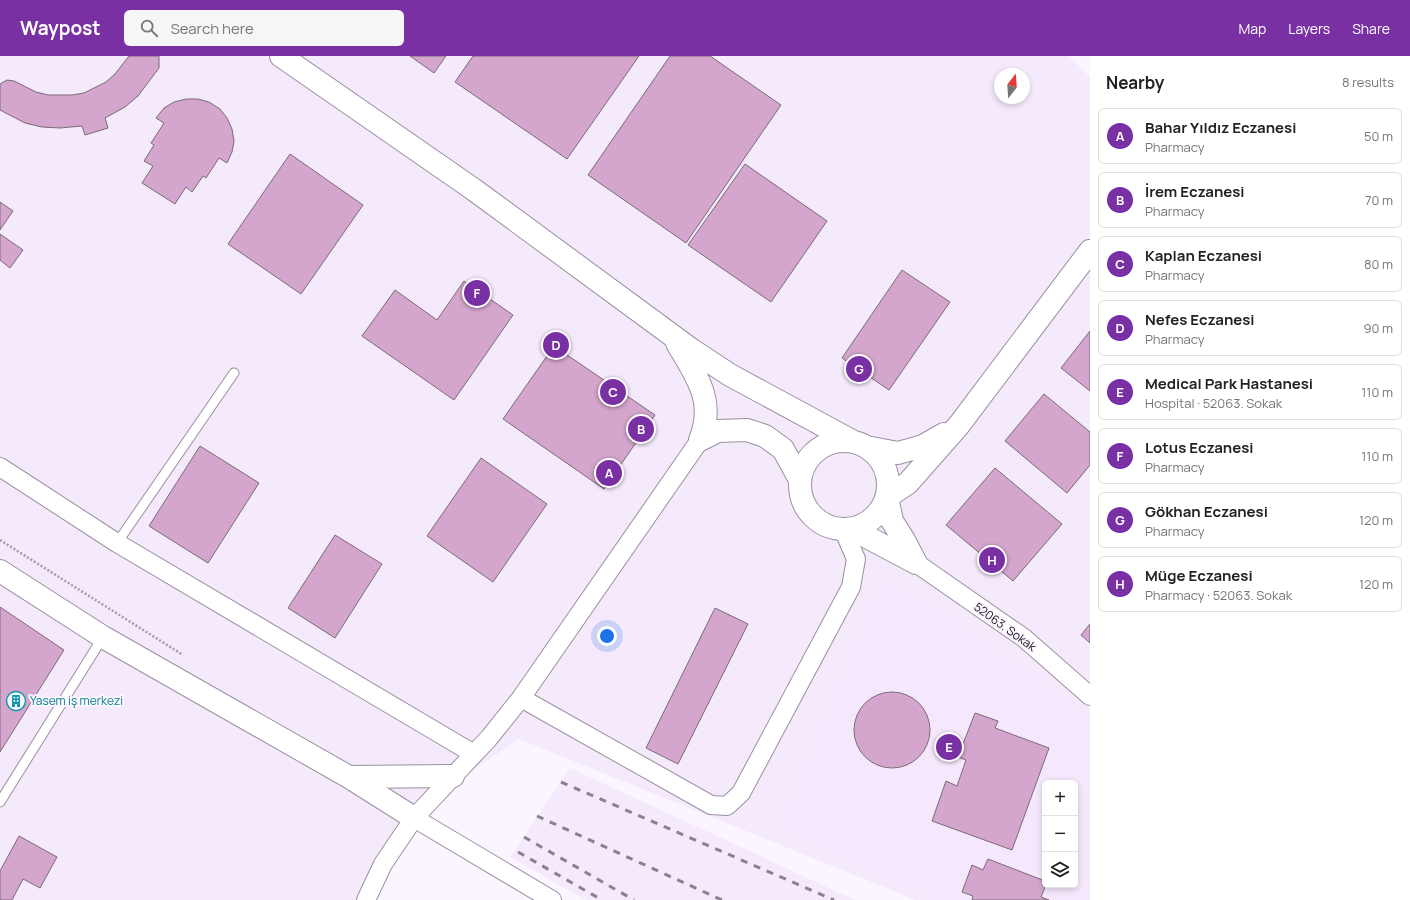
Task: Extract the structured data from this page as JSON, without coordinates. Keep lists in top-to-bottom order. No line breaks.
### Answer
{"streets":{"street":["52063. Sokak"]},"places":{"building":["Yasem iş merkezi"]},"north":"top","page":{"header":"Waypost","search":"Search here","nav":["Map","Layers","Share"],"heading":["Nearby","8 results"],"list":[{"mark":"A","name":"Bahar Yıldız Eczanesi","note":"Pharmacy","value":"50 m"},{"mark":"B","name":"İrem Eczanesi","note":"Pharmacy","value":"70 m"},{"mark":"C","name":"Kaplan Eczanesi","note":"Pharmacy","value":"80 m"},{"mark":"D","name":"Nefes Eczanesi","note":"Pharmacy","value":"90 m"},{"mark":"E","name":"Medical Park Hastanesi","note":"Hospital · 52063. Sokak","value":"110 m"},{"mark":"F","name":"Lotus Eczanesi","note":"Pharmacy","value":"110 m"},{"mark":"G","name":"Gökhan Eczanesi","note":"Pharmacy","value":"120 m"},{"mark":"H","name":"Müge Eczanesi","note":"Pharmacy · 52063. Sokak","value":"120 m"}],"pins":["F","D","G","C","B","A","H","E"],"map_buttons":["+","−"]}}
